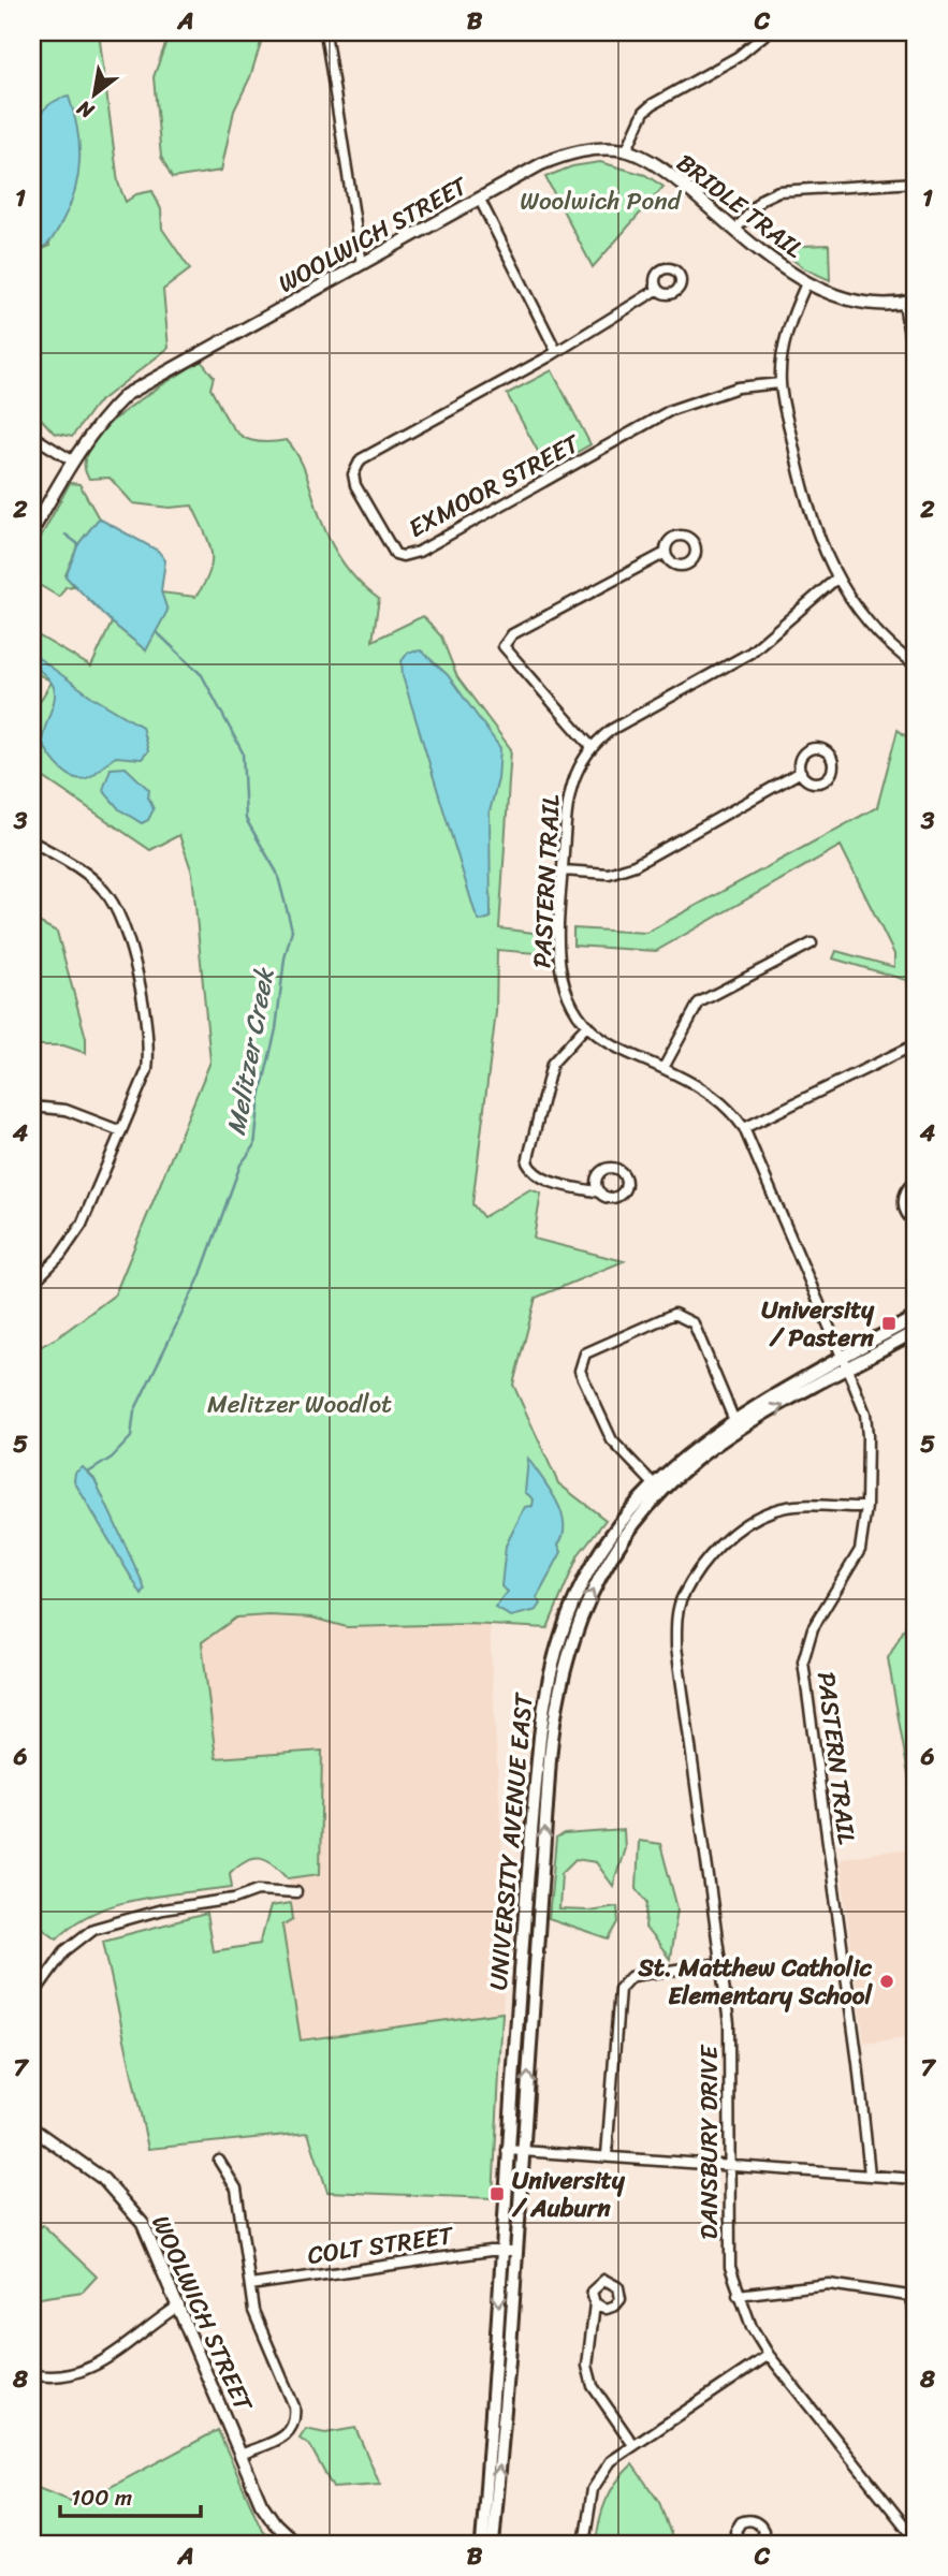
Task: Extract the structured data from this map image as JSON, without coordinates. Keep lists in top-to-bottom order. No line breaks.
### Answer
{"streets":{"main road":["UNIVERSITY AVENUE EAST"],"street":["BRIDLE TRAIL","WOOLWICH STREET","EXMOOR STREET","PASTERN TRAIL","DANSBURY DRIVE","COLT STREET"]},"crossings":[["BRIDLE TRAIL","WOOLWICH STREET"],["PASTERN TRAIL","UNIVERSITY AVENUE EAST"],["PASTERN TRAIL","DANSBURY DRIVE"],["UNIVERSITY AVENUE EAST","COLT STREET"]],"water":["Melitzer Creek"],"parks":["Woolwich Pond","Melitzer Woodlot"],"places":{"transit":["University / Pastern","University / Auburn"],"other":["St. Matthew Catholic Elementary School"]},"scale_bar":"100 m","north":"bottom left","grid":{"columns":["A","B","C"],"rows":["1","2","3","4","5","6","7","8"]}}
